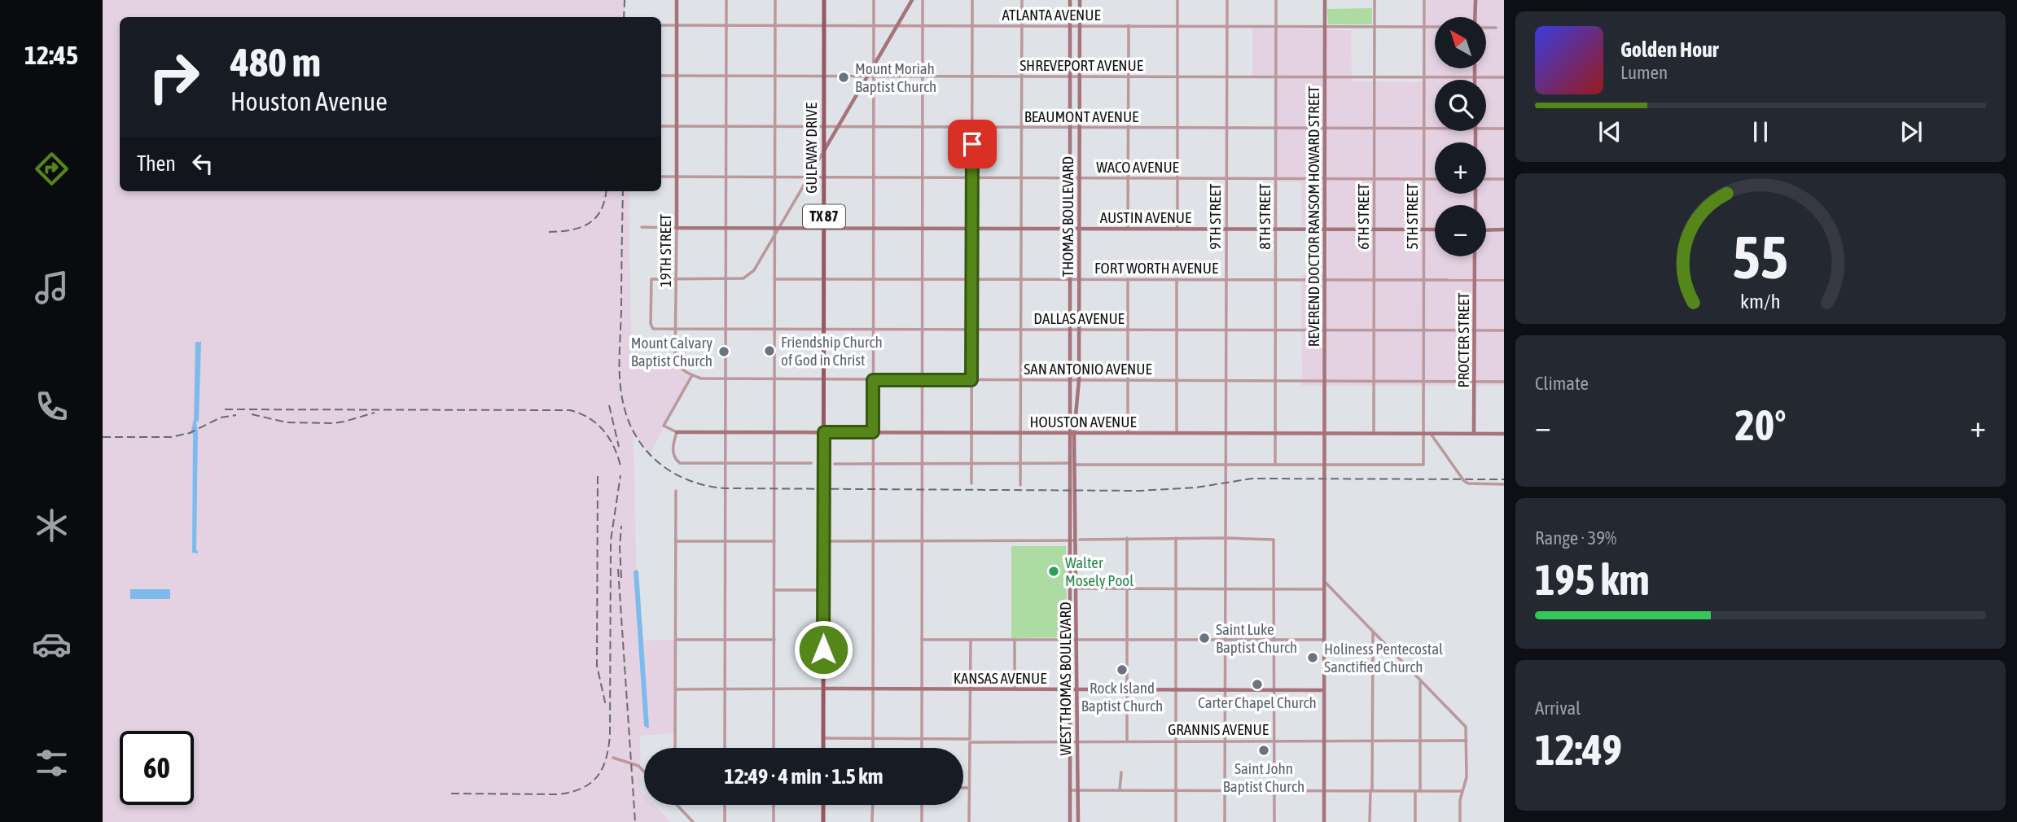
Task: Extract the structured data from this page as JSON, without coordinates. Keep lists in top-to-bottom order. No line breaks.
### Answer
{"streets":{"main road":["GULFWAY DRIVE","TX 87"],"street":["ATLANTA AVENUE","SHREVEPORT AVENUE","BEAUMONT AVENUE","WACO AVENUE","THOMAS BOULEVARD","9TH STREET","8TH STREET","REVEREND DOCTOR RANSOM HOWARD STREET","6TH STREET","5TH STREET","AUSTIN AVENUE","19TH STREET","FORT WORTH AVENUE","DALLAS AVENUE","PROCTER STREET","SAN ANTONIO AVENUE","HOUSTON AVENUE","KANSAS AVENUE","WEST THOMAS BOULEVARD","GRANNIS AVENUE"]},"crossings":[["ATLANTA AVENUE","GULFWAY DRIVE"],["ATLANTA AVENUE","THOMAS BOULEVARD"],["ATLANTA AVENUE","9TH STREET"],["ATLANTA AVENUE","8TH STREET"],["ATLANTA AVENUE","REVEREND DOCTOR RANSOM HOWARD STREET"],["ATLANTA AVENUE","6TH STREET"],["ATLANTA AVENUE","5TH STREET"],["ATLANTA AVENUE","19TH STREET"],["SHREVEPORT AVENUE","GULFWAY DRIVE"],["SHREVEPORT AVENUE","THOMAS BOULEVARD"],["SHREVEPORT AVENUE","9TH STREET"],["SHREVEPORT AVENUE","8TH STREET"],["SHREVEPORT AVENUE","REVEREND DOCTOR RANSOM HOWARD STREET"],["SHREVEPORT AVENUE","6TH STREET"],["SHREVEPORT AVENUE","5TH STREET"],["SHREVEPORT AVENUE","19TH STREET"],["BEAUMONT AVENUE","GULFWAY DRIVE"],["BEAUMONT AVENUE","THOMAS BOULEVARD"],["BEAUMONT AVENUE","9TH STREET"],["BEAUMONT AVENUE","8TH STREET"],["BEAUMONT AVENUE","REVEREND DOCTOR RANSOM HOWARD STREET"],["BEAUMONT AVENUE","6TH STREET"],["BEAUMONT AVENUE","5TH STREET"],["BEAUMONT AVENUE","19TH STREET"],["GULFWAY DRIVE","WACO AVENUE"],["GULFWAY DRIVE","TX 87"],["GULFWAY DRIVE","AUSTIN AVENUE"],["GULFWAY DRIVE","FORT WORTH AVENUE"],["GULFWAY DRIVE","DALLAS AVENUE"],["GULFWAY DRIVE","SAN ANTONIO AVENUE"],["GULFWAY DRIVE","HOUSTON AVENUE"],["WACO AVENUE","THOMAS BOULEVARD"],["WACO AVENUE","9TH STREET"],["WACO AVENUE","8TH STREET"],["WACO AVENUE","REVEREND DOCTOR RANSOM HOWARD STREET"],["WACO AVENUE","6TH STREET"],["WACO AVENUE","5TH STREET"],["WACO AVENUE","19TH STREET"],["TX 87","HOUSTON AVENUE"],["TX 87","KANSAS AVENUE"],["TX 87","GRANNIS AVENUE"],["THOMAS BOULEVARD","AUSTIN AVENUE"],["THOMAS BOULEVARD","FORT WORTH AVENUE"],["THOMAS BOULEVARD","DALLAS AVENUE"],["THOMAS BOULEVARD","SAN ANTONIO AVENUE"],["THOMAS BOULEVARD","HOUSTON AVENUE"],["THOMAS BOULEVARD","WEST THOMAS BOULEVARD"],["9TH STREET","AUSTIN AVENUE"],["9TH STREET","FORT WORTH AVENUE"],["9TH STREET","DALLAS AVENUE"],["9TH STREET","SAN ANTONIO AVENUE"],["9TH STREET","HOUSTON AVENUE"],["9TH STREET","KANSAS AVENUE"],["9TH STREET","GRANNIS AVENUE"],["8TH STREET","AUSTIN AVENUE"],["8TH STREET","FORT WORTH AVENUE"],["8TH STREET","DALLAS AVENUE"],["8TH STREET","SAN ANTONIO AVENUE"],["8TH STREET","HOUSTON AVENUE"],["REVEREND DOCTOR RANSOM HOWARD STREET","5TH STREET"],["REVEREND DOCTOR RANSOM HOWARD STREET","AUSTIN AVENUE"],["REVEREND DOCTOR RANSOM HOWARD STREET","FORT WORTH AVENUE"],["REVEREND DOCTOR RANSOM HOWARD STREET","DALLAS AVENUE"],["REVEREND DOCTOR RANSOM HOWARD STREET","SAN ANTONIO AVENUE"],["REVEREND DOCTOR RANSOM HOWARD STREET","HOUSTON AVENUE"],["REVEREND DOCTOR RANSOM HOWARD STREET","KANSAS AVENUE"],["REVEREND DOCTOR RANSOM HOWARD STREET","GRANNIS AVENUE"],["6TH STREET","AUSTIN AVENUE"],["6TH STREET","FORT WORTH AVENUE"],["6TH STREET","DALLAS AVENUE"],["6TH STREET","SAN ANTONIO AVENUE"],["6TH STREET","HOUSTON AVENUE"],["5TH STREET","AUSTIN AVENUE"],["5TH STREET","FORT WORTH AVENUE"],["5TH STREET","DALLAS AVENUE"],["5TH STREET","SAN ANTONIO AVENUE"],["5TH STREET","HOUSTON AVENUE"],["AUSTIN AVENUE","19TH STREET"],["19TH STREET","DALLAS AVENUE"],["19TH STREET","SAN ANTONIO AVENUE"],["FORT WORTH AVENUE","PROCTER STREET"],["DALLAS AVENUE","PROCTER STREET"],["PROCTER STREET","SAN ANTONIO AVENUE"],["PROCTER STREET","HOUSTON AVENUE"],["SAN ANTONIO AVENUE","HOUSTON AVENUE"],["HOUSTON AVENUE","WEST THOMAS BOULEVARD"],["KANSAS AVENUE","WEST THOMAS BOULEVARD"],["WEST THOMAS BOULEVARD","GRANNIS AVENUE"]],"places":["Mount Moriah Baptist Church","Friendship Church of God in Christ","Mount Calvary Baptist Church","Walter Mosely Pool","Saint Luke Baptist Church","Holiness Pentecostal Sanctified Church","Rock Island Baptist Church","Carter Chapel Church","Saint John Baptist Church"],"north":"top left","page":{"tabs":"12:45","map_buttons":["+","−"],"turn":["480 m","Houston Avenue"],"song":["Golden Hour","Lumen"],"then":"Then","tile":["Climate",["Range · 39%","195 km"],["Arrival","12:49"]],"heat":["−","20°","+"],"limit":"60","trip":"12:49 · 4 min · 1.5 km","gauge":["55","km/h"]}}
